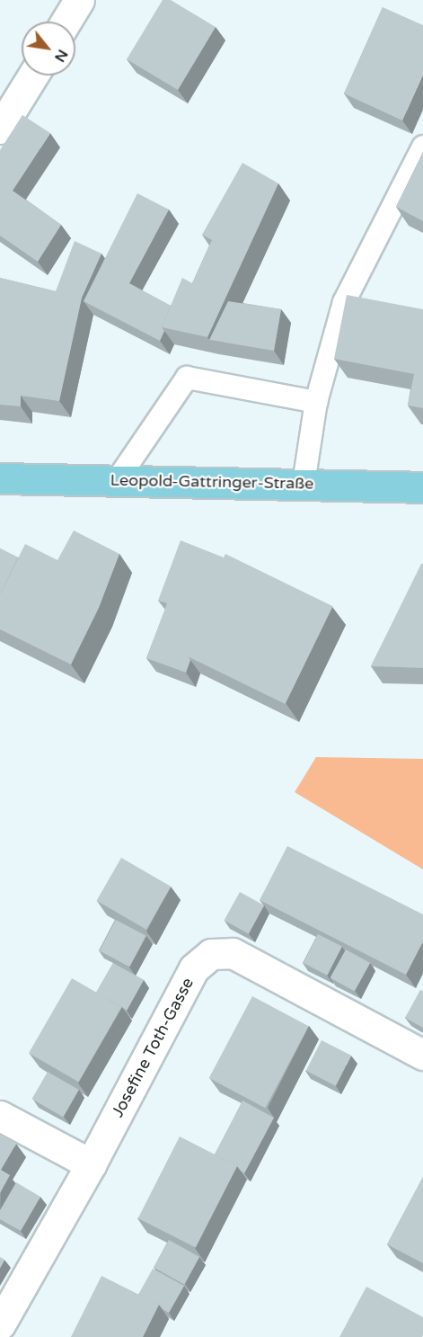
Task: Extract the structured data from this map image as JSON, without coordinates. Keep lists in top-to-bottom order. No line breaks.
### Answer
{"streets":{"main road":["Leopold-Gattringer-Straße"],"street":["Josefine Toth-Gasse"]},"north":"bottom right"}
